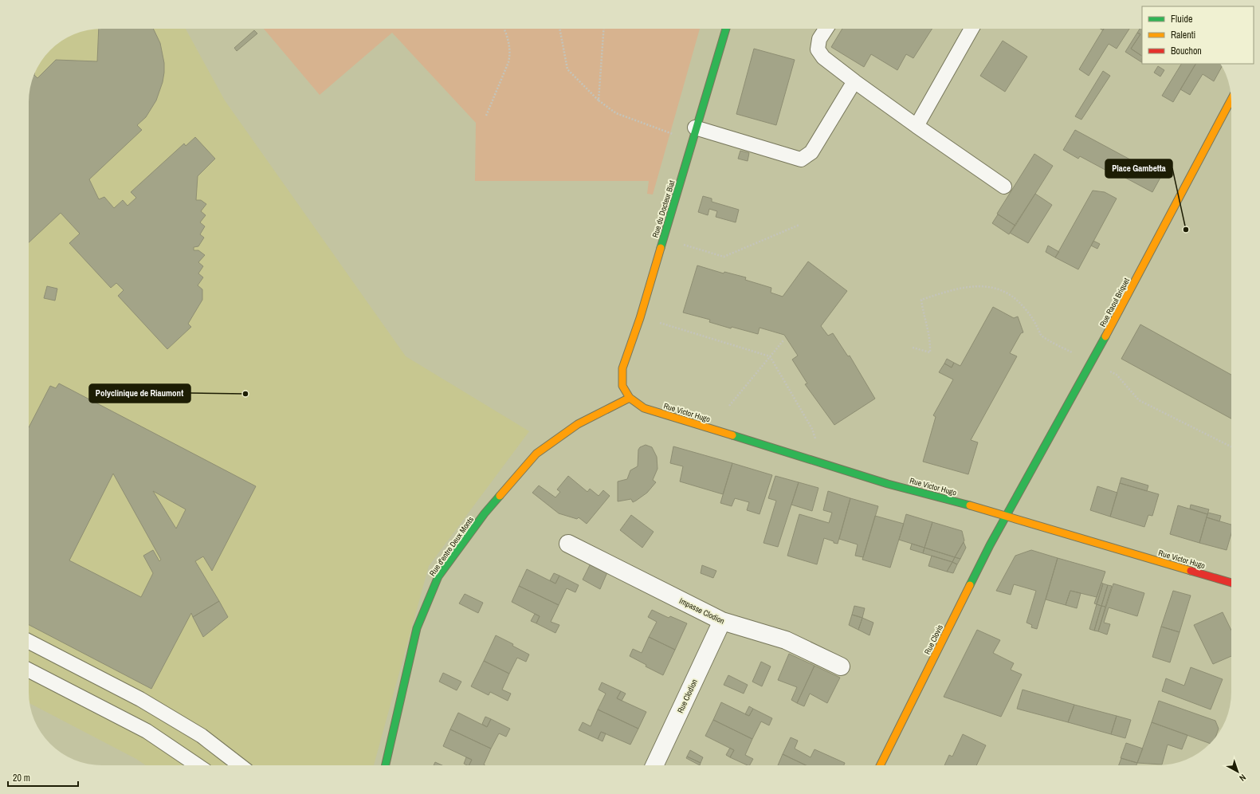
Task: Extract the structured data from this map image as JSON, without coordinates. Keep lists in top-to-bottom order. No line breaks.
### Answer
{"streets":{"street":["Rue du Docteur Biat","Rue Raoul Briquet","Rue Victor Hugo","Rue d'entre Deux Monts","Impasse Clodion","Rue Clovis","Rue Clodion"]},"crossings":[["Rue du Docteur Biat","Rue Victor Hugo"],["Rue du Docteur Biat","Rue d'entre Deux Monts"],["Rue Raoul Briquet","Rue Victor Hugo"],["Rue Raoul Briquet","Rue Clovis"],["Rue Victor Hugo","Rue d'entre Deux Monts"],["Rue Victor Hugo","Rue Clovis"],["Impasse Clodion","Rue Clodion"]],"places":["Place Gambetta","Polyclinique de Riaumont"],"legend":["Fluide","Ralenti","Bouchon"],"scale_bar":"20 m","north":"bottom right"}
